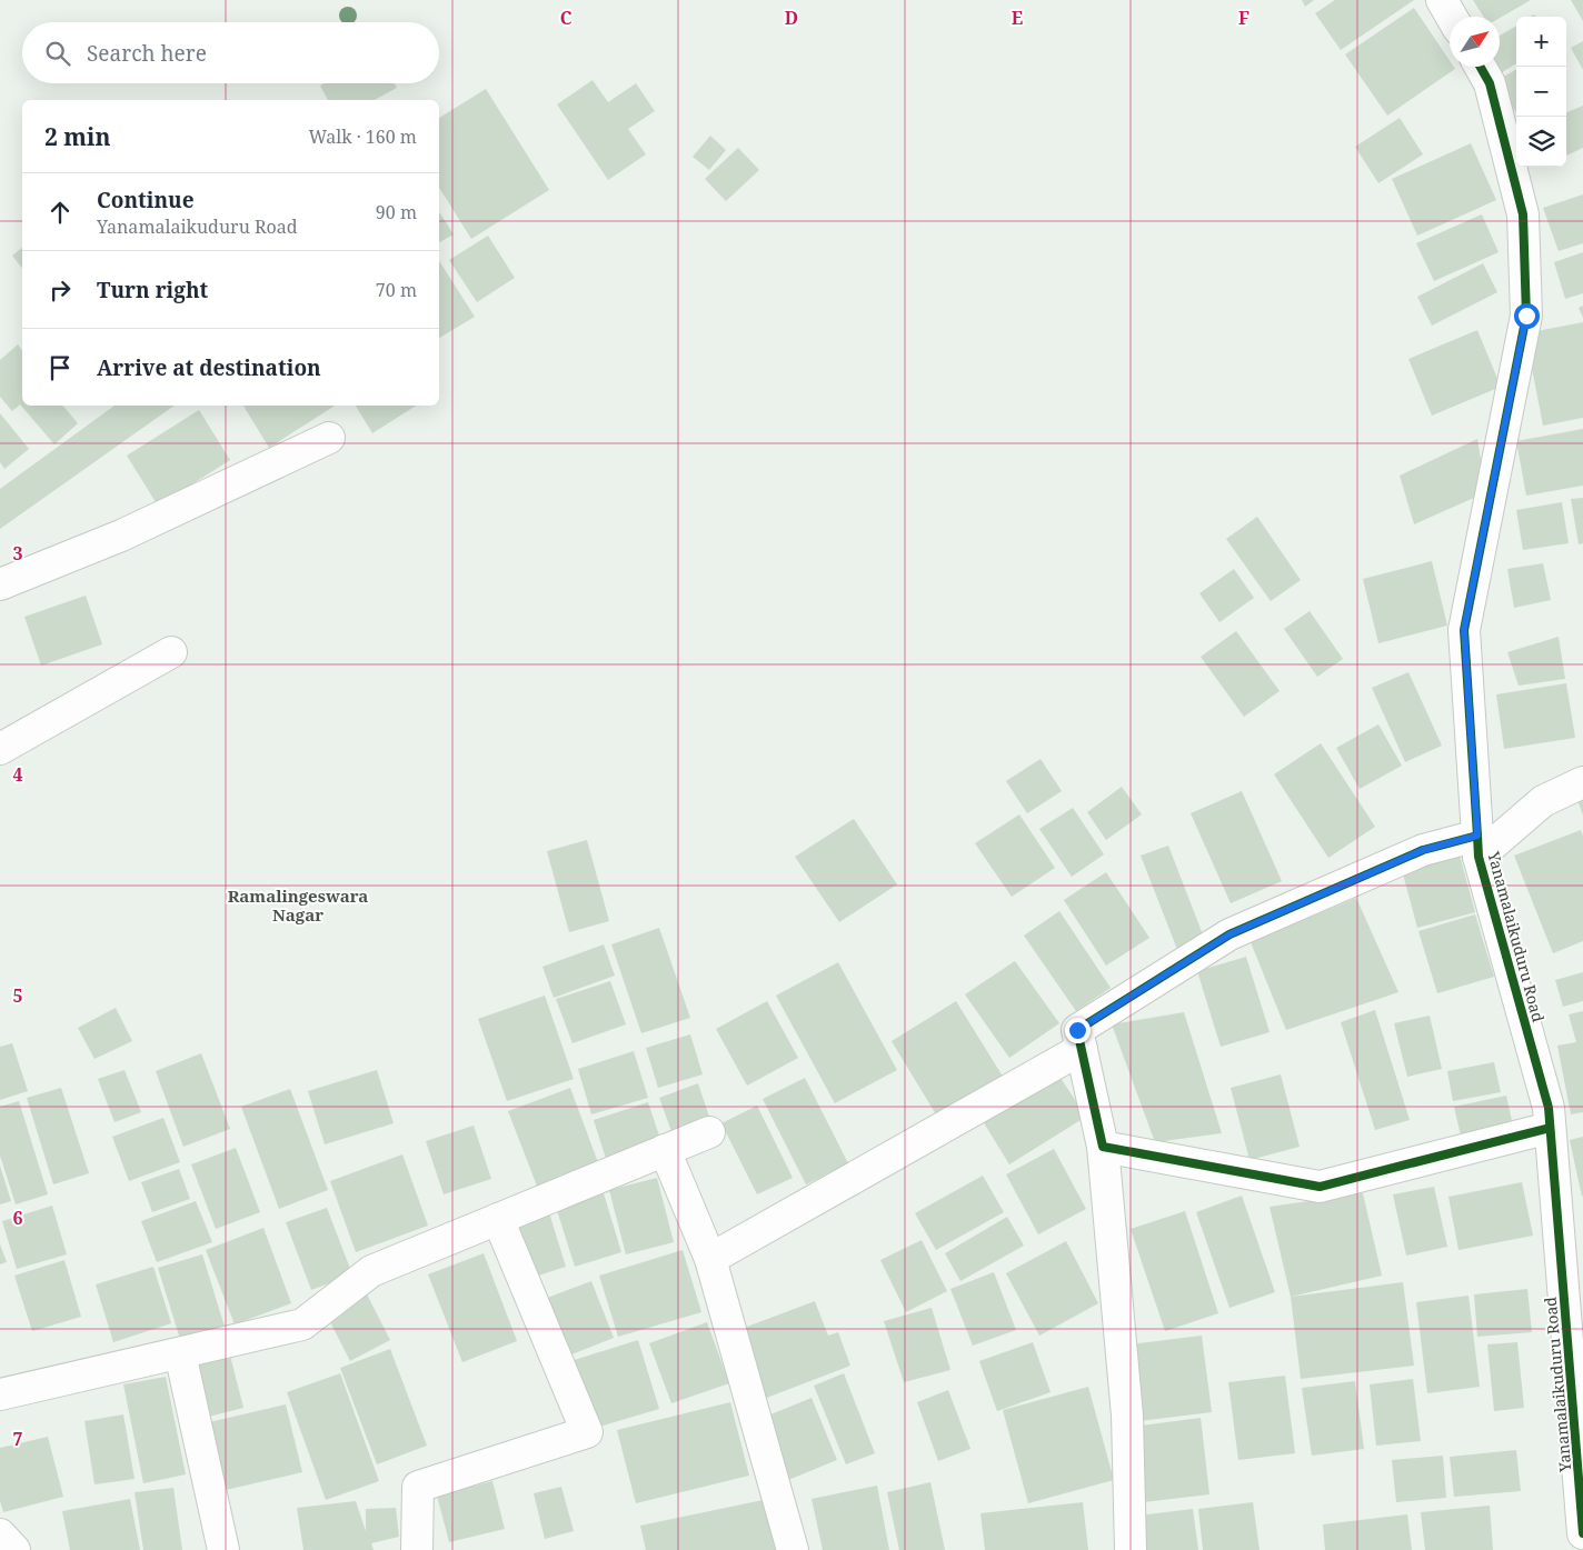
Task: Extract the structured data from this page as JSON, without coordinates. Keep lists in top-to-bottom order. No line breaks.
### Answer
{"streets":{"street":["Yanamalaikuduru Road"]},"districts":["Ramalingeswara Nagar"],"north":"top right","page":{"map_buttons":["+","−"],"search":"Search here","heading":["2 min","Walk · 160 m"],"list":[["Continue","Yanamalaikuduru Road","90 m"],["Turn right","70 m"],"Arrive at destination"]},"grid":{"columns":["C","D","E","F"],"rows":["3","4","5","6","7"]}}
